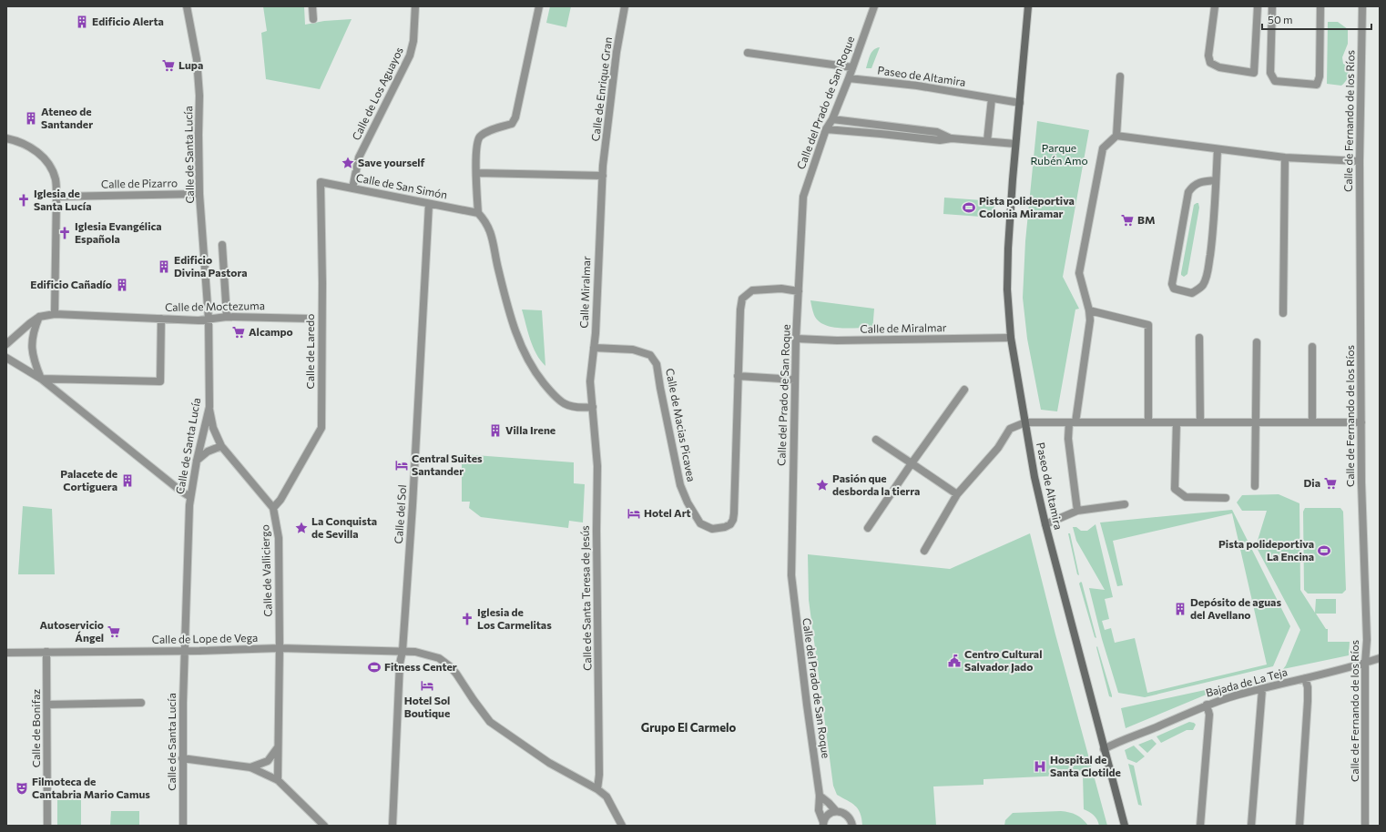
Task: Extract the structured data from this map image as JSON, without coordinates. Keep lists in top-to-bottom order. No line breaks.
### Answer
{"streets":{"main road":["Paseo de Altamira"],"street":["Calle de Enrique Gran","Calle de Los Aguayos","Calle del Prado de San Roque","Calle de Fernando de los Ríos","Calle de Santa Lucía","Calle de Pizarro","Calle de San Simón","Calle Miralmar","Calle de Moctezuma","Calle de Miralmar","Calle de Laredo","Calle de Macias Picavea","Calle del Sol","Calle de Valliciergo","Calle de Santa Teresa de Jesús","Calle de Lope de Vega","Bajada de La Teja","Calle de Bonifaz"]},"crossings":[["Paseo de Altamira","Calle del Prado de San Roque"],["Paseo de Altamira","Calle de Miralmar"],["Paseo de Altamira","Bajada de La Teja"],["Calle de Enrique Gran","Calle Miralmar"],["Calle de Los Aguayos","Calle de San Simón"],["Calle del Prado de San Roque","Calle de Miralmar"],["Calle del Prado de San Roque","Calle de Macias Picavea"],["Calle de Fernando de los Ríos","Bajada de La Teja"],["Calle de Santa Lucía","Calle de Pizarro"],["Calle de Santa Lucía","Calle de Moctezuma"],["Calle de Santa Lucía","Calle de Lope de Vega"],["Calle de San Simón","Calle de Laredo"],["Calle de San Simón","Calle del Sol"],["Calle Miralmar","Calle de Macias Picavea"],["Calle de Laredo","Calle de Valliciergo"],["Calle del Sol","Calle de Lope de Vega"],["Calle de Valliciergo","Calle de Lope de Vega"],["Calle de Santa Teresa de Jesús","Calle de Lope de Vega"],["Calle de Lope de Vega","Calle de Bonifaz"]],"districts":["Grupo El Carmelo"],"parks":["Parque Rubén Amo"],"places":{"building":["Edificio Alerta","Ateneo de Santander","Edificio Divina Pastora","Edificio Cañadío","Villa Irene","Palacete de Cortiguera","Depósito de aguas del Avellano"],"supermarket":["Lupa","BM","Alcampo","Dia","Autoservicio Ángel"],"place":["Save yourself","Pasión que desborda la tierra","La Conquista de Sevilla"],"church":["Iglesia de Santa Lucía","Iglesia Evangélica Española","Iglesia de Los Carmelitas"],"sports":["Pista polideportiva Colonia Miramar","Pista polideportiva La Encina","Fitness Center"],"hotel":["Central Suites Santander","Hotel Art","Hotel Sol Boutique"],"public building":["Centro Cultural Salvador Jado"],"hospital":["Hospital de Santa Clotilde"],"theatre":["Filmoteca de Cantabria Mario Camus"]},"scale_bar":"50 m"}
